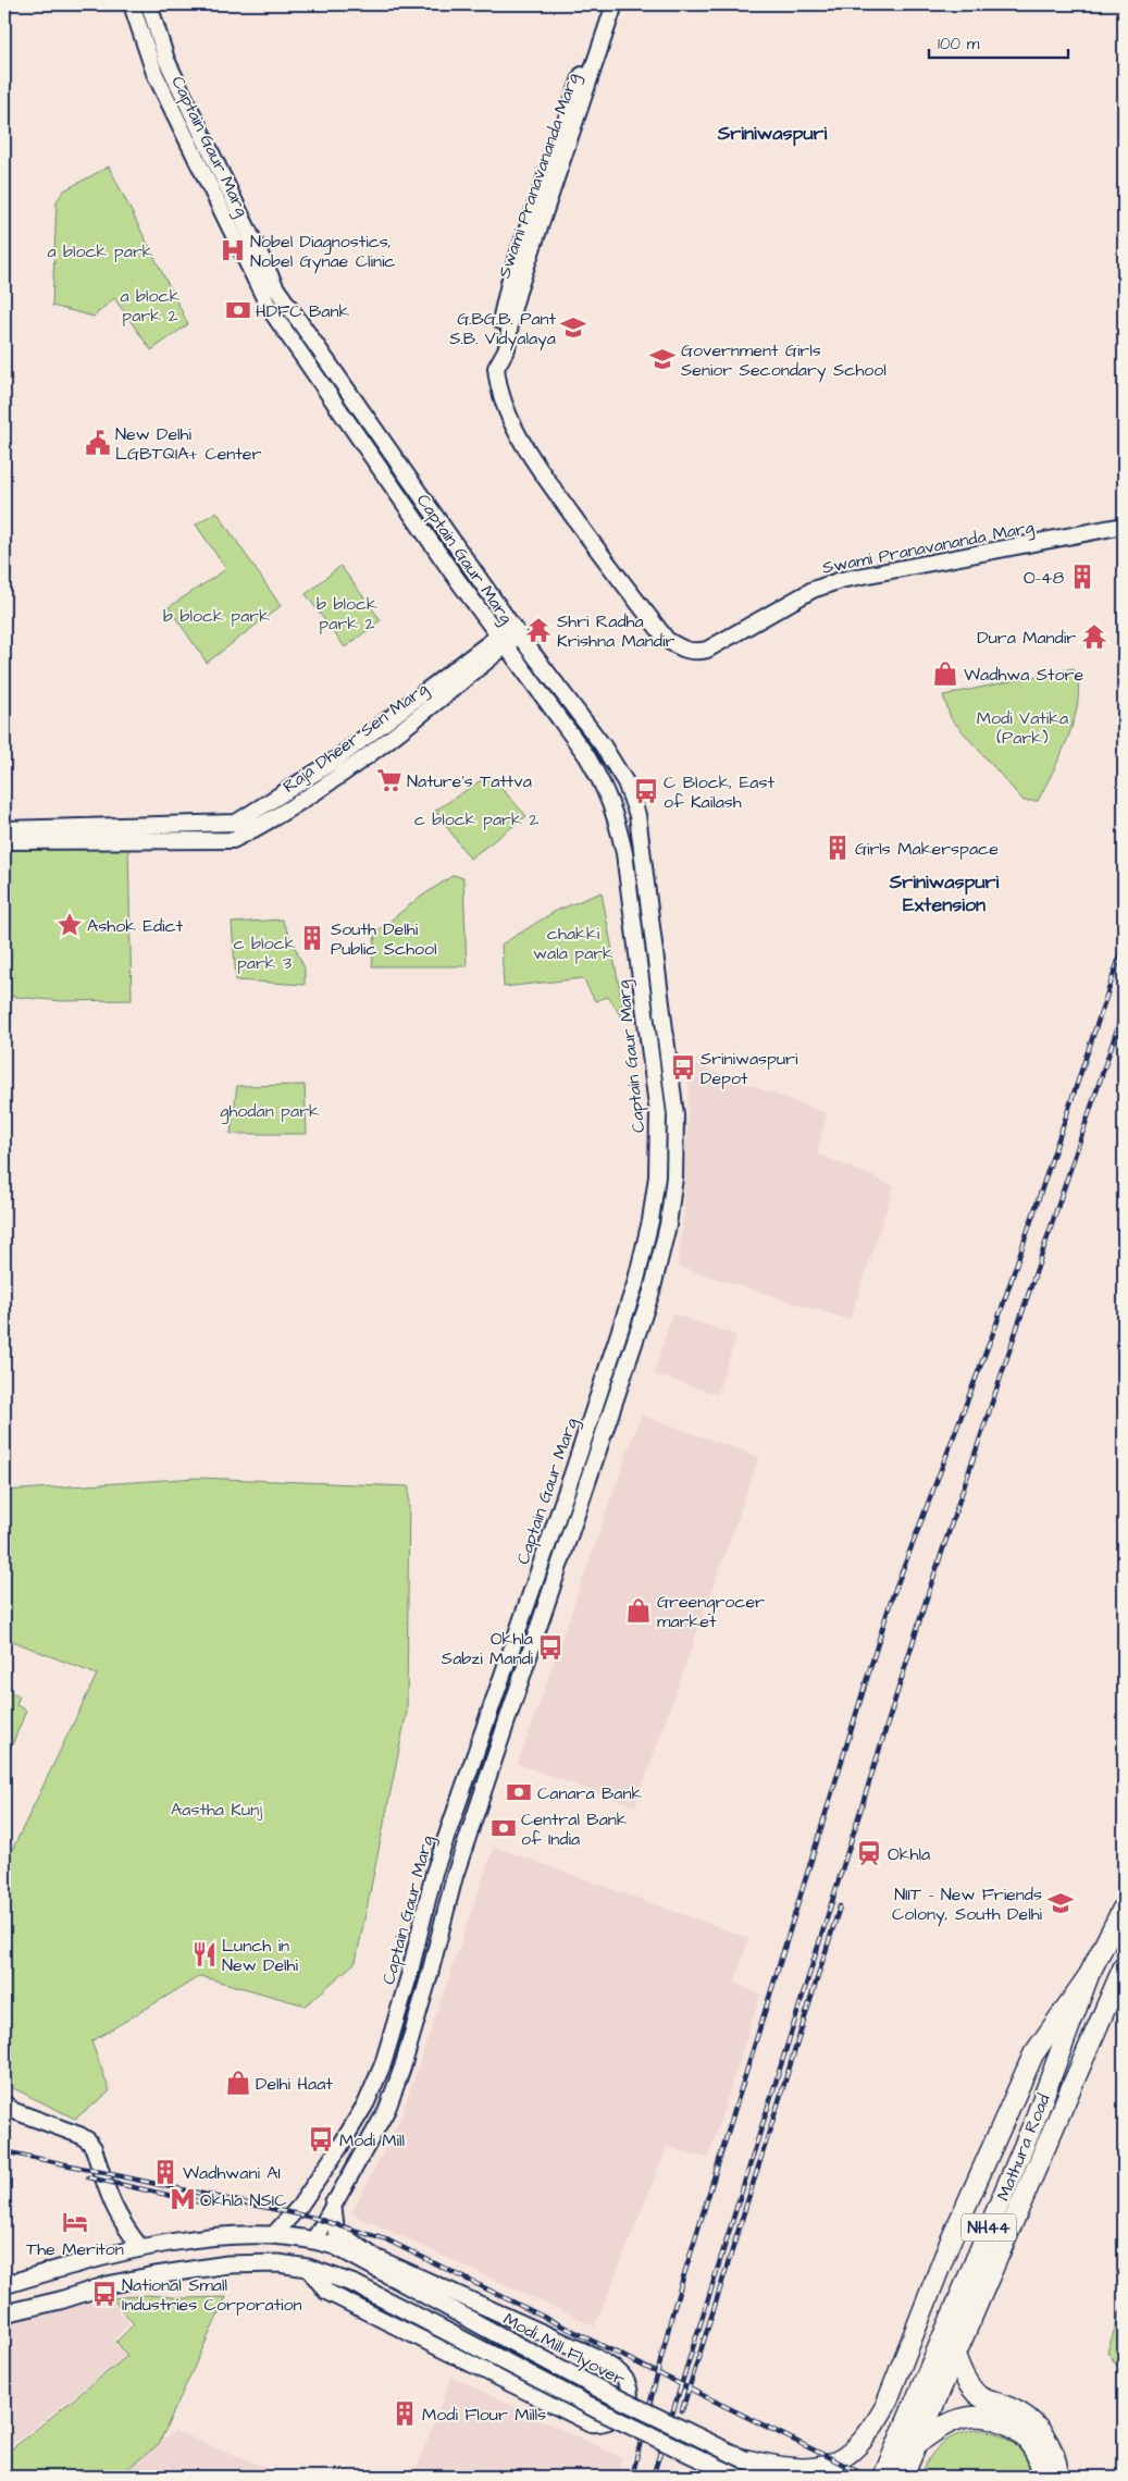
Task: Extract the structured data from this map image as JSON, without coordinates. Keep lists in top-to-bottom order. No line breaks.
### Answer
{"streets":{"highway":["Mathura Road","NH44"],"main road":["Captain Gaur Marg","Swami Pranavananda Marg","Raja Dheer Sen Marg","Modi Mill Flyover"]},"crossings":[["Captain Gaur Marg","Raja Dheer Sen Marg"]],"districts":["Sriniwaspuri","Sriniwaspuri Extension"],"parks":["a block park","a block park 2","b block park 2","b block park","Modi Vatika (Park)","c block park 2","chakki wala park","c block park 3","ghodan park","Aastha Kunj"],"places":{"hospital":["Nobel Diagnostics, Nobel Gynae Clinic"],"bank":["HDFC Bank","Canara Bank","Central Bank of India"],"school or university":["G.BG.B. Pant S.B. Vidyalaya","Government Girls Senior Secondary School","NIIT - New Friends Colony, South Delhi"],"public building":["New Delhi LGBTQIA+ Center"],"building":["O-48","Girls Makerspace","South Delhi Public School","Wadhwani AI","Modi Flour Mills"],"temple":["Shri Radha Krishna Mandir","Dura Mandir"],"shop":["Wadhwa Store","Greengrocer market","Delhi Haat"],"supermarket":["Nature's Tattva"],"bus stop":["C Block, East of Kailash","Sriniwaspuri Depot","Okhla Sabzi Mandi","Modi Mill","National Small Industries Corporation"],"place":["Ashok Edict"],"station":["Okhla"],"restaurant":["Lunch in New Delhi"],"metro station":["Okhla NSIC"],"hotel":["The Meriton"]},"scale_bar":"100 m"}
